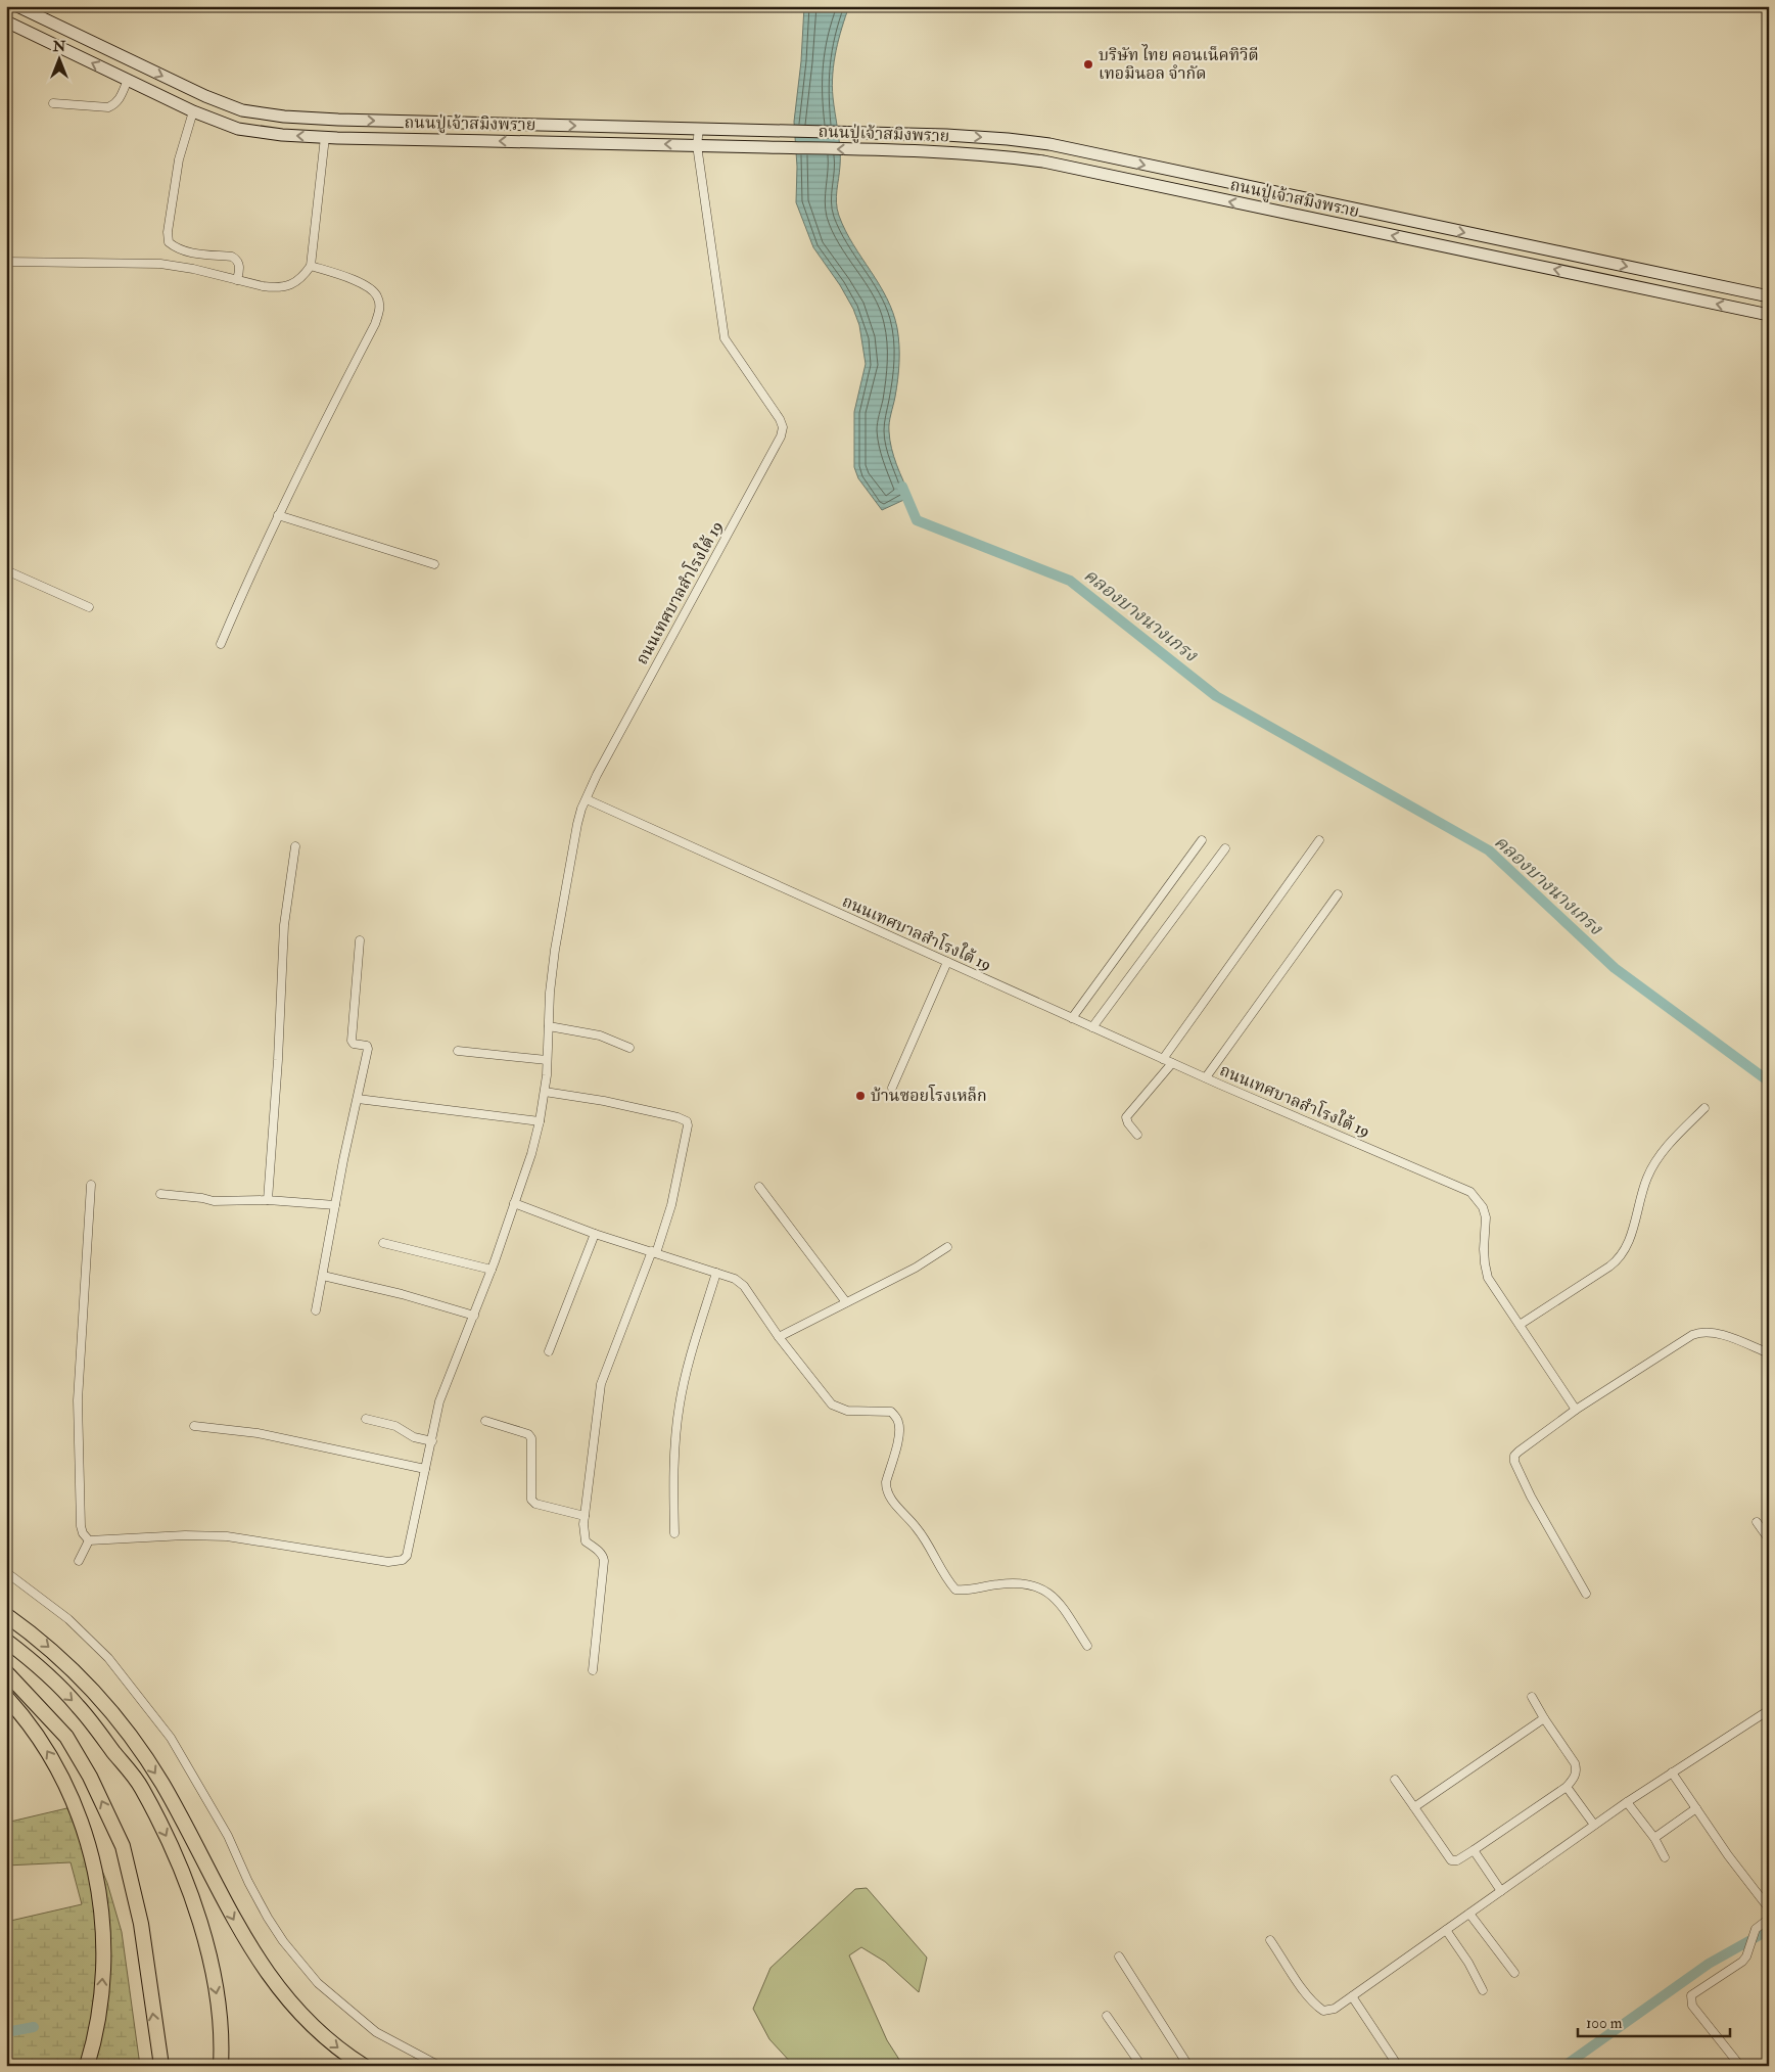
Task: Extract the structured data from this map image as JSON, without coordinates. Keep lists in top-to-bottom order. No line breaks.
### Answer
{"streets":{"main road":["ถนนปู่เจ้าสมิงพราย"],"street":["ถนนเทศบาลสำโรงใต้ 19"]},"crossings":[["ถนนปู่เจ้าสมิงพราย","ถนนเทศบาลสำโรงใต้ 19"]],"water":["คลองบางนางเกรง"],"places":["บริษัท ไทย คอนเน็คทิวิตี เทอมินอล จำกัด","บ้านซอยโรงเหล็ก"],"scale_bar":"100 m","north":"top"}
